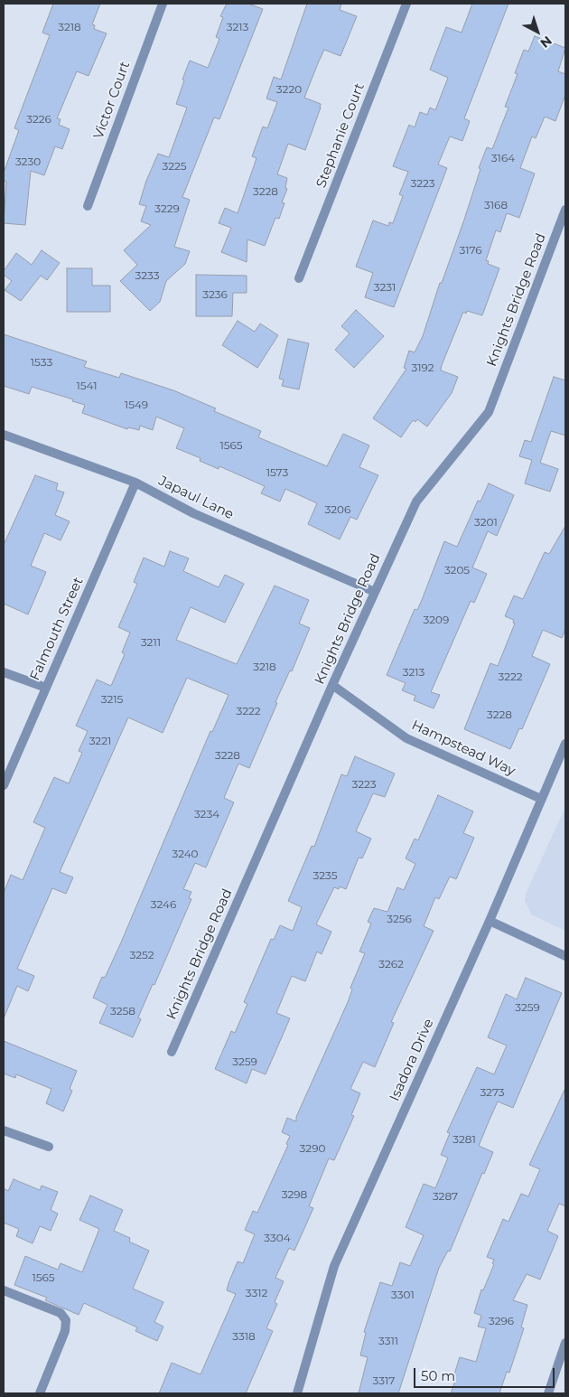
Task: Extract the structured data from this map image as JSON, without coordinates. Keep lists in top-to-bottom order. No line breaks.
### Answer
{"streets":{"street":["Victor Court","Stephanie Court","Knights Bridge Road","Japaul Lane","Falmouth Street","Hampstead Way","Isadora Drive"]},"crossings":[["Knights Bridge Road","Japaul Lane"],["Knights Bridge Road","Hampstead Way"],["Japaul Lane","Falmouth Street"],["Hampstead Way","Isadora Drive"]],"house_numbers":["3218","3213","3220","3226","3164","3230","3225","3223","3228","3168","3229","3176","3233","3231","3236","1533","3192","1541","1549","1565","1573","3206","3201","3205","3209","3211","3218","3213","3222","3215","3222","3228","3221","3228","3223","3234","3240","3235","3246","3256","3252","3262","3259","3258","3259","3273","3281","3290","3298","3287","3304","1565","3312","3301","3296","3318","3311","3317"],"scale_bar":"50 m","north":"bottom right"}
